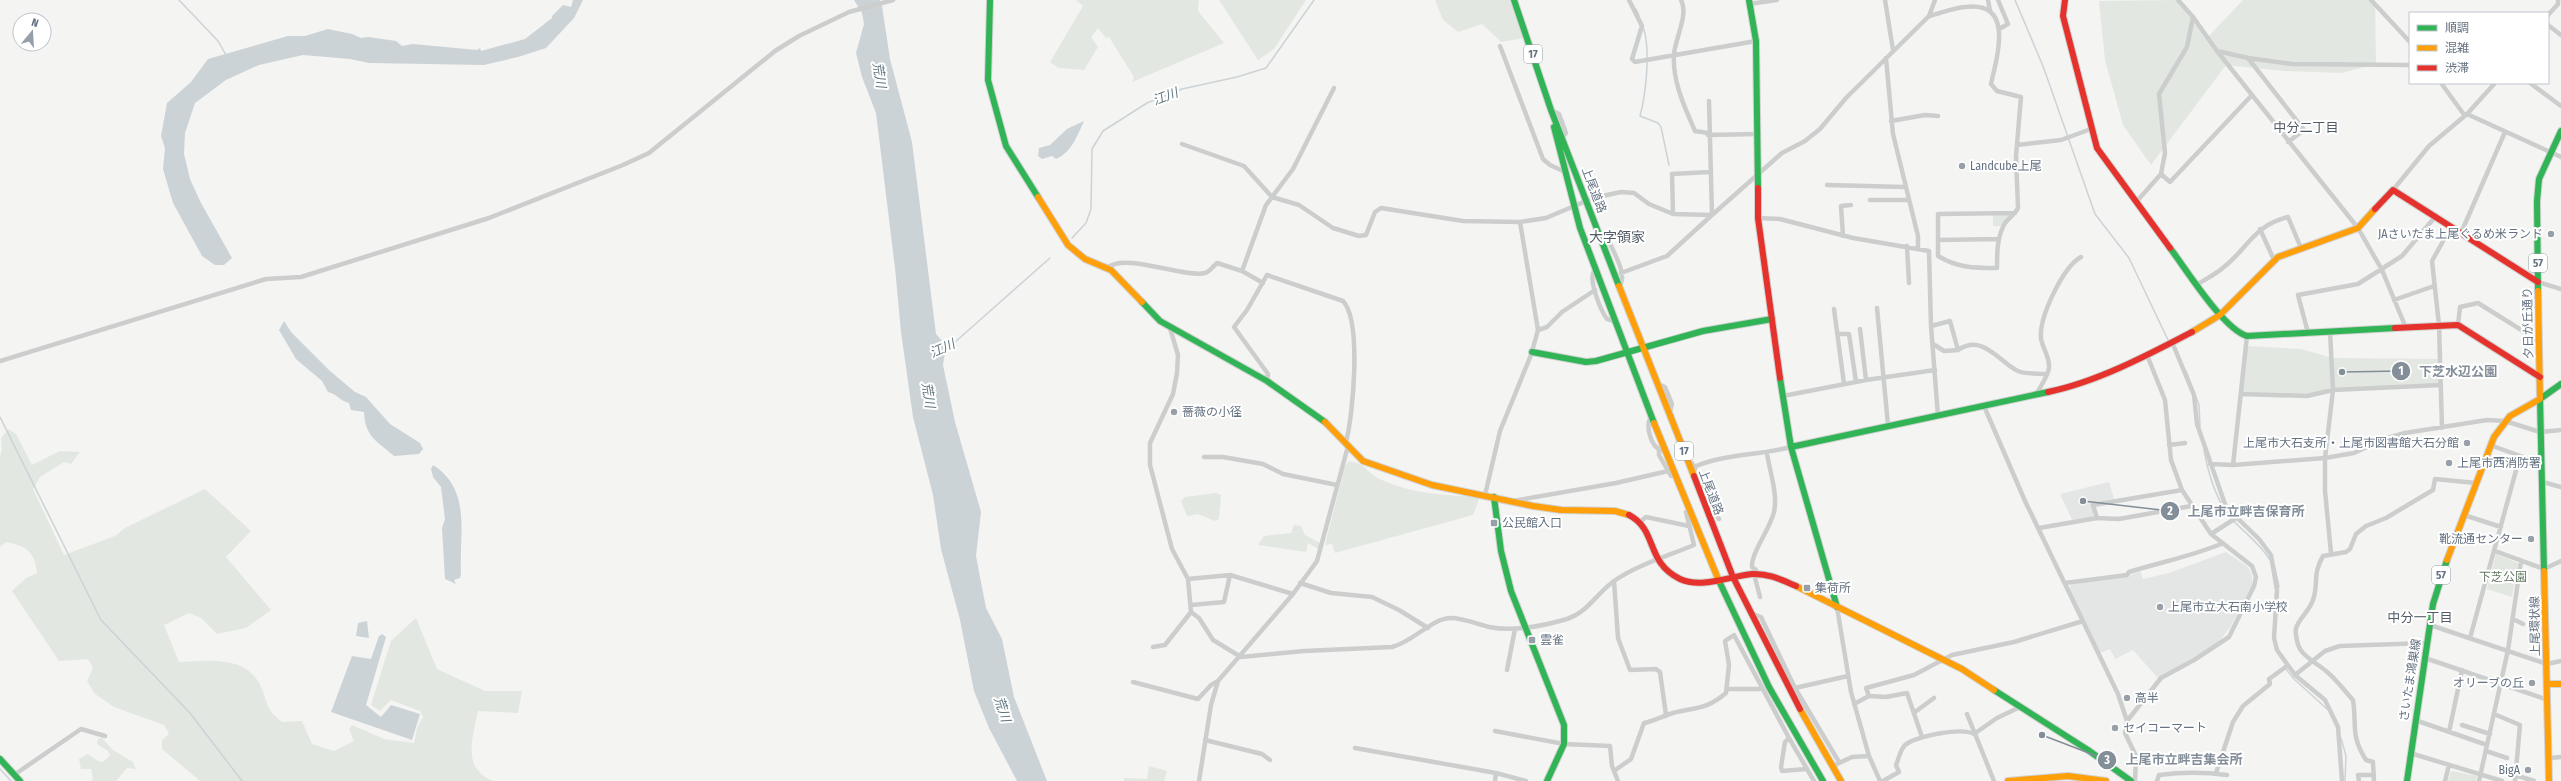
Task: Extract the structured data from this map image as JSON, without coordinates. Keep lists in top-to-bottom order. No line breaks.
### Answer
{"streets":{"main road":["17","上尾道路","57","夕日が丘通り","上尾環状線","さいたま鴻巣線"]},"crossings":[["夕日が丘通り","上尾環状線"],["夕日が丘通り","さいたま鴻巣線"],["上尾環状線","さいたま鴻巣線"]],"districts":["中分二丁目","大字領家","中分一丁目"],"water":["荒川","江川"],"parks":["下芝公園"],"places":{"other":["Landcube上尾","JAさいたま上尾ぐるめ米ランド","下芝水辺公園","薔薇の小径","上尾市大石支所・上尾市図書館大石分館","上尾市西消防署","上尾市立畔吉保育所","靴流通センター","上尾市立大石南小学校","オリーブの丘","高半","セイコーマート","上尾市立畔吉集会所","BigA"],"transit":["公民館入口","集荷所","雲雀"]},"legend":["順調","混雑","渋滞"],"north":"top"}
